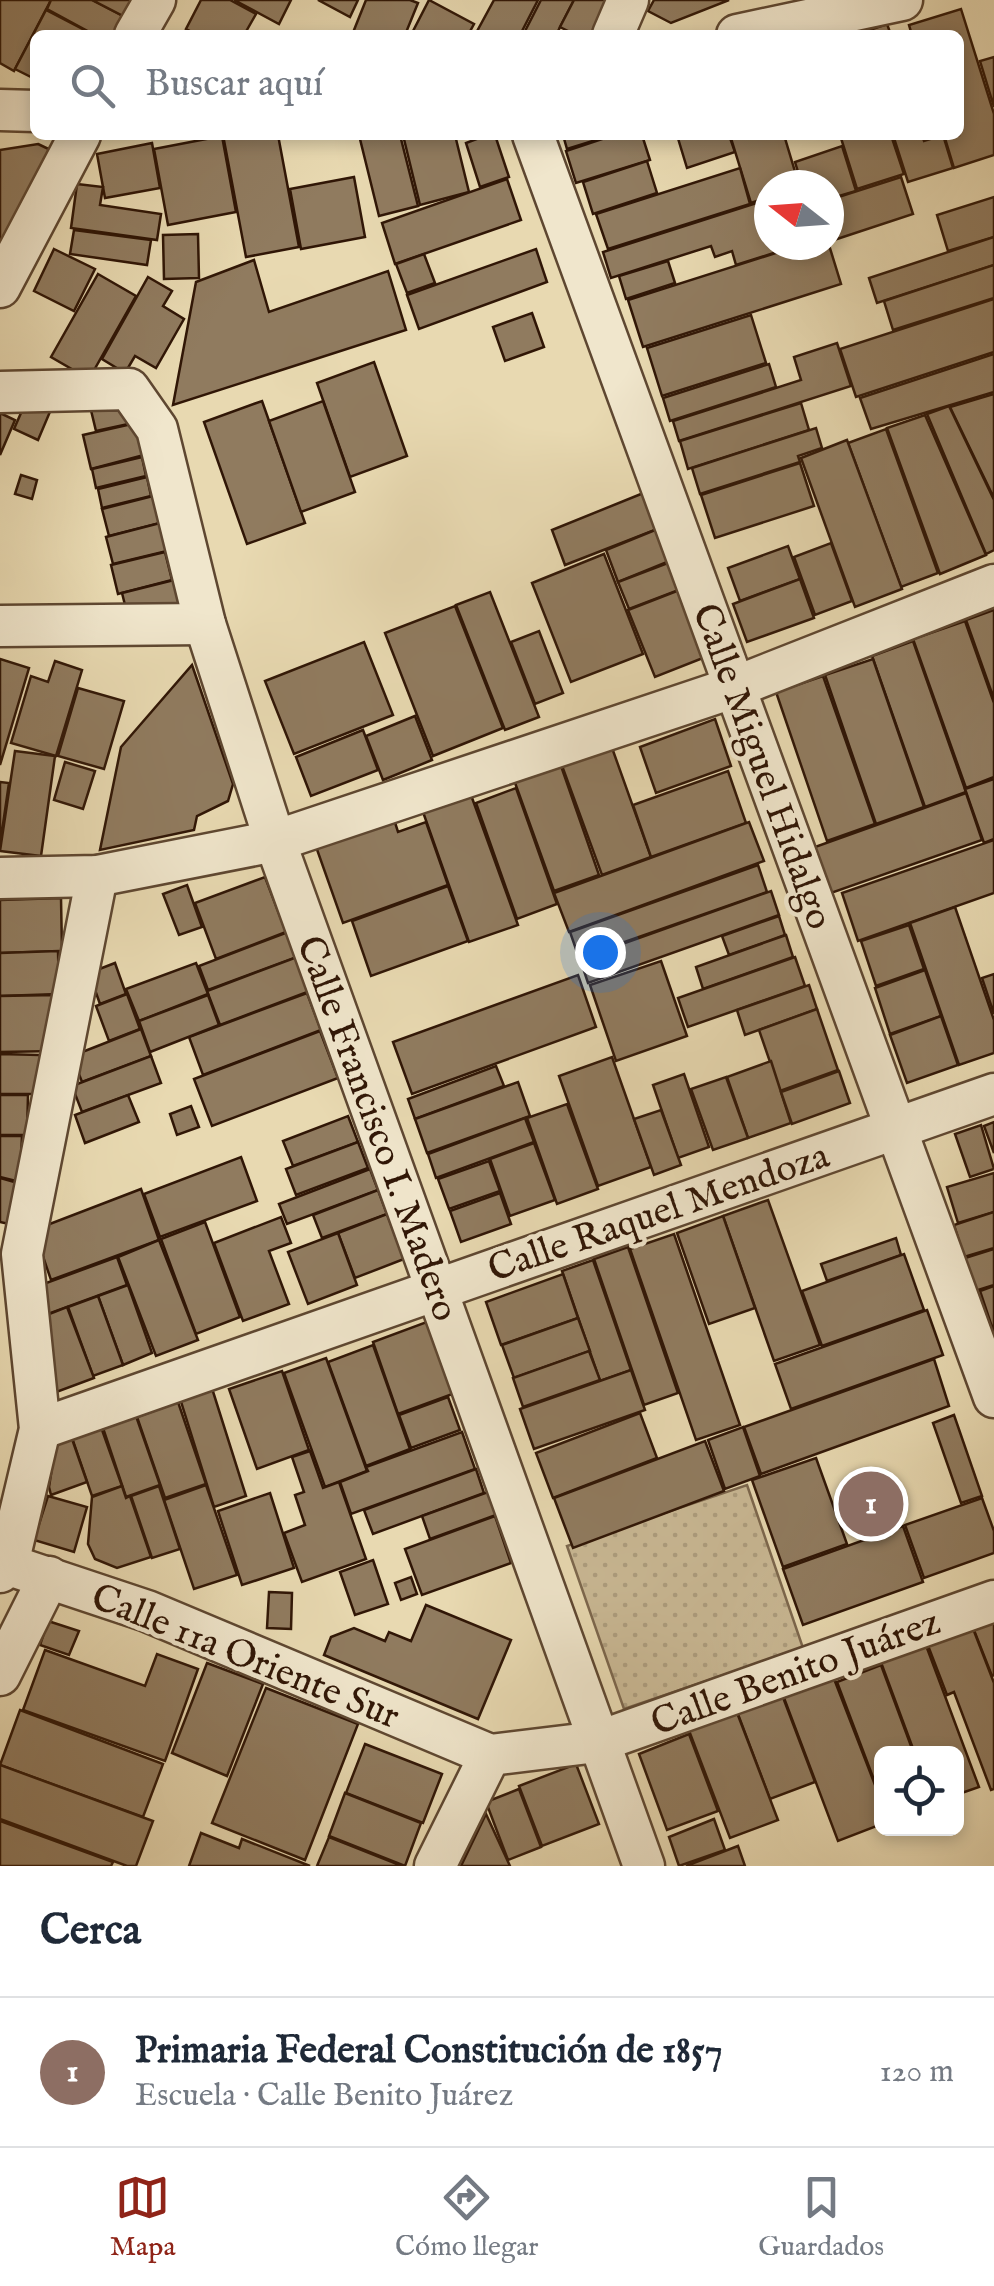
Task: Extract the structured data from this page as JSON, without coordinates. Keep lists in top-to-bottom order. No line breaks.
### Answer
{"streets":{"street":["Calle Miguel Hidalgo","Calle Francisco I. Madero","Calle Raquel Mendoza","Calle 11a Oriente Sur","Calle Benito Juárez"]},"crossings":[["Calle Miguel Hidalgo","Calle Raquel Mendoza"],["Calle Francisco I. Madero","Calle Raquel Mendoza"],["Calle Francisco I. Madero","Calle Benito Juárez"],["Calle 11a Oriente Sur","Calle Benito Juárez"]],"north":"left","page":{"search":"Buscar aquí","pins":"1","heading":"Cerca","list":[{"mark":"1","name":"Primaria Federal Constitución de 1857","note":"Escuela · Calle Benito Juárez","value":"120 m"}],"nav":["Mapa","Cómo llegar","Guardados"]}}
